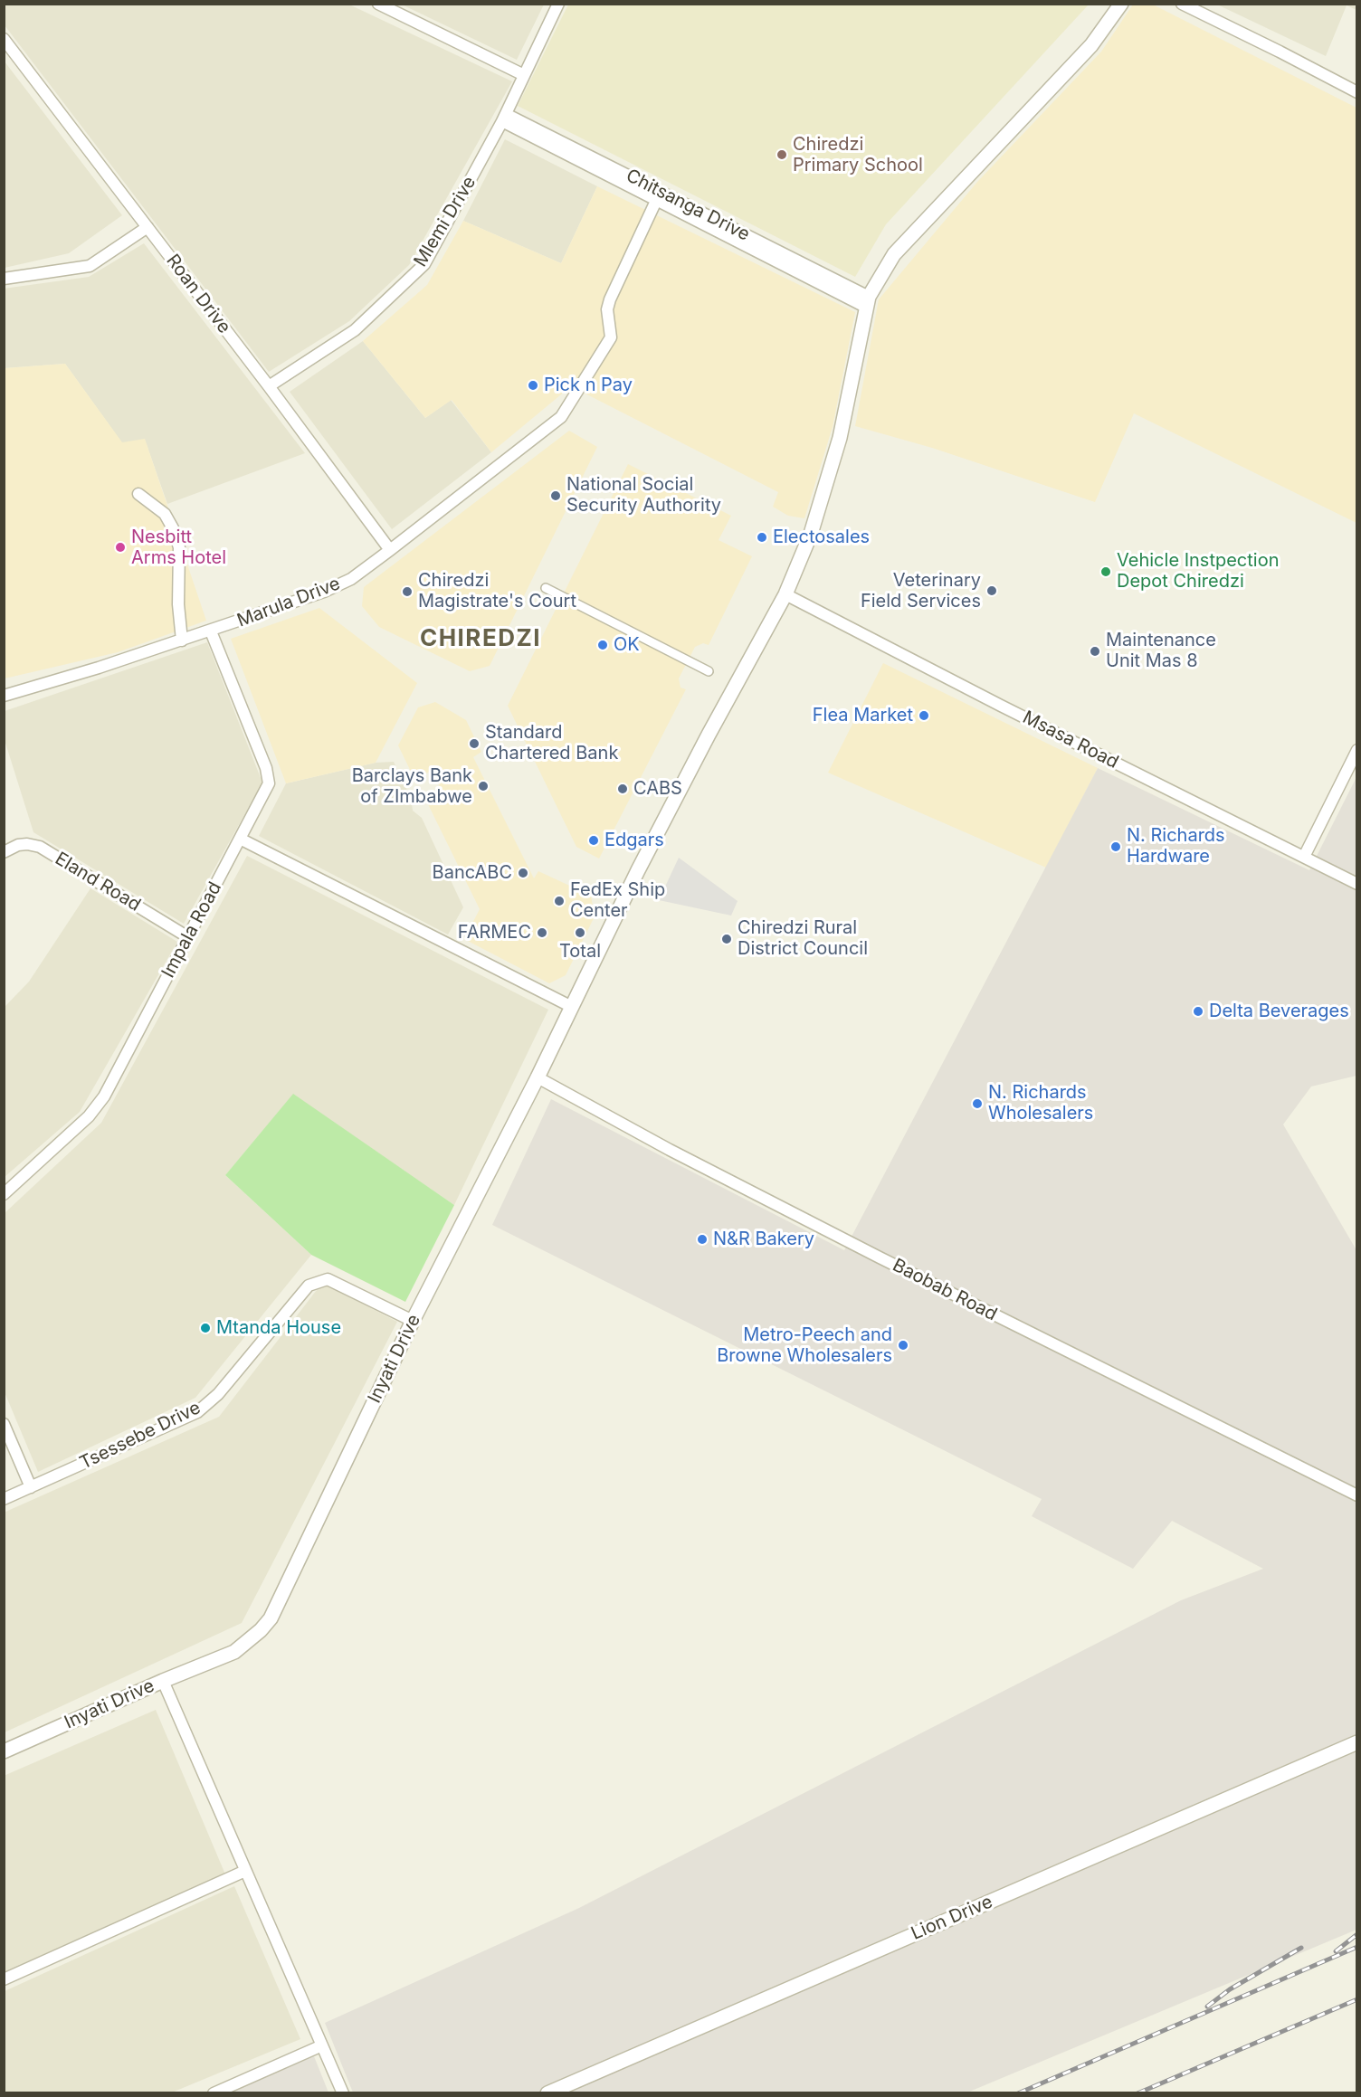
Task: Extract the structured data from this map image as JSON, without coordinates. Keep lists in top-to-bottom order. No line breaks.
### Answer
{"streets":{"street":["Chitsanga Drive","Mlemi Drive","Roan Drive","Marula Drive","Msasa Road","Eland Road","Impala Road","Baobab Road","Inyati Drive","Tsessebe Drive","Lion Drive"]},"crossings":[["Chitsanga Drive","Mlemi Drive"],["Chitsanga Drive","Inyati Drive"],["Mlemi Drive","Roan Drive"],["Roan Drive","Marula Drive"],["Marula Drive","Impala Road"],["Msasa Road","Inyati Drive"],["Eland Road","Impala Road"],["Baobab Road","Inyati Drive"],["Inyati Drive","Tsessebe Drive"]],"districts":["CHIREDZI"],"places":["Chiredzi Primary School","Pick n Pay","National Social Security Authority","Electosales","Nesbitt Arms Hotel","Vehicle Instpection Depot Chiredzi","Veterinary Field Services","Chiredzi Magistrate's Court","OK","Maintenance Unit Mas 8","Flea Market","Standard Chartered Bank","Barclays Bank of ZImbabwe","CABS","Edgars","N. Richards Hardware","BancABC","FedEx Ship Center","FARMEC","Total","Chiredzi Rural District Council","Delta Beverages","N. Richards Wholesalers","N&R Bakery","Mtanda House","Metro-Peech and Browne Wholesalers"]}
